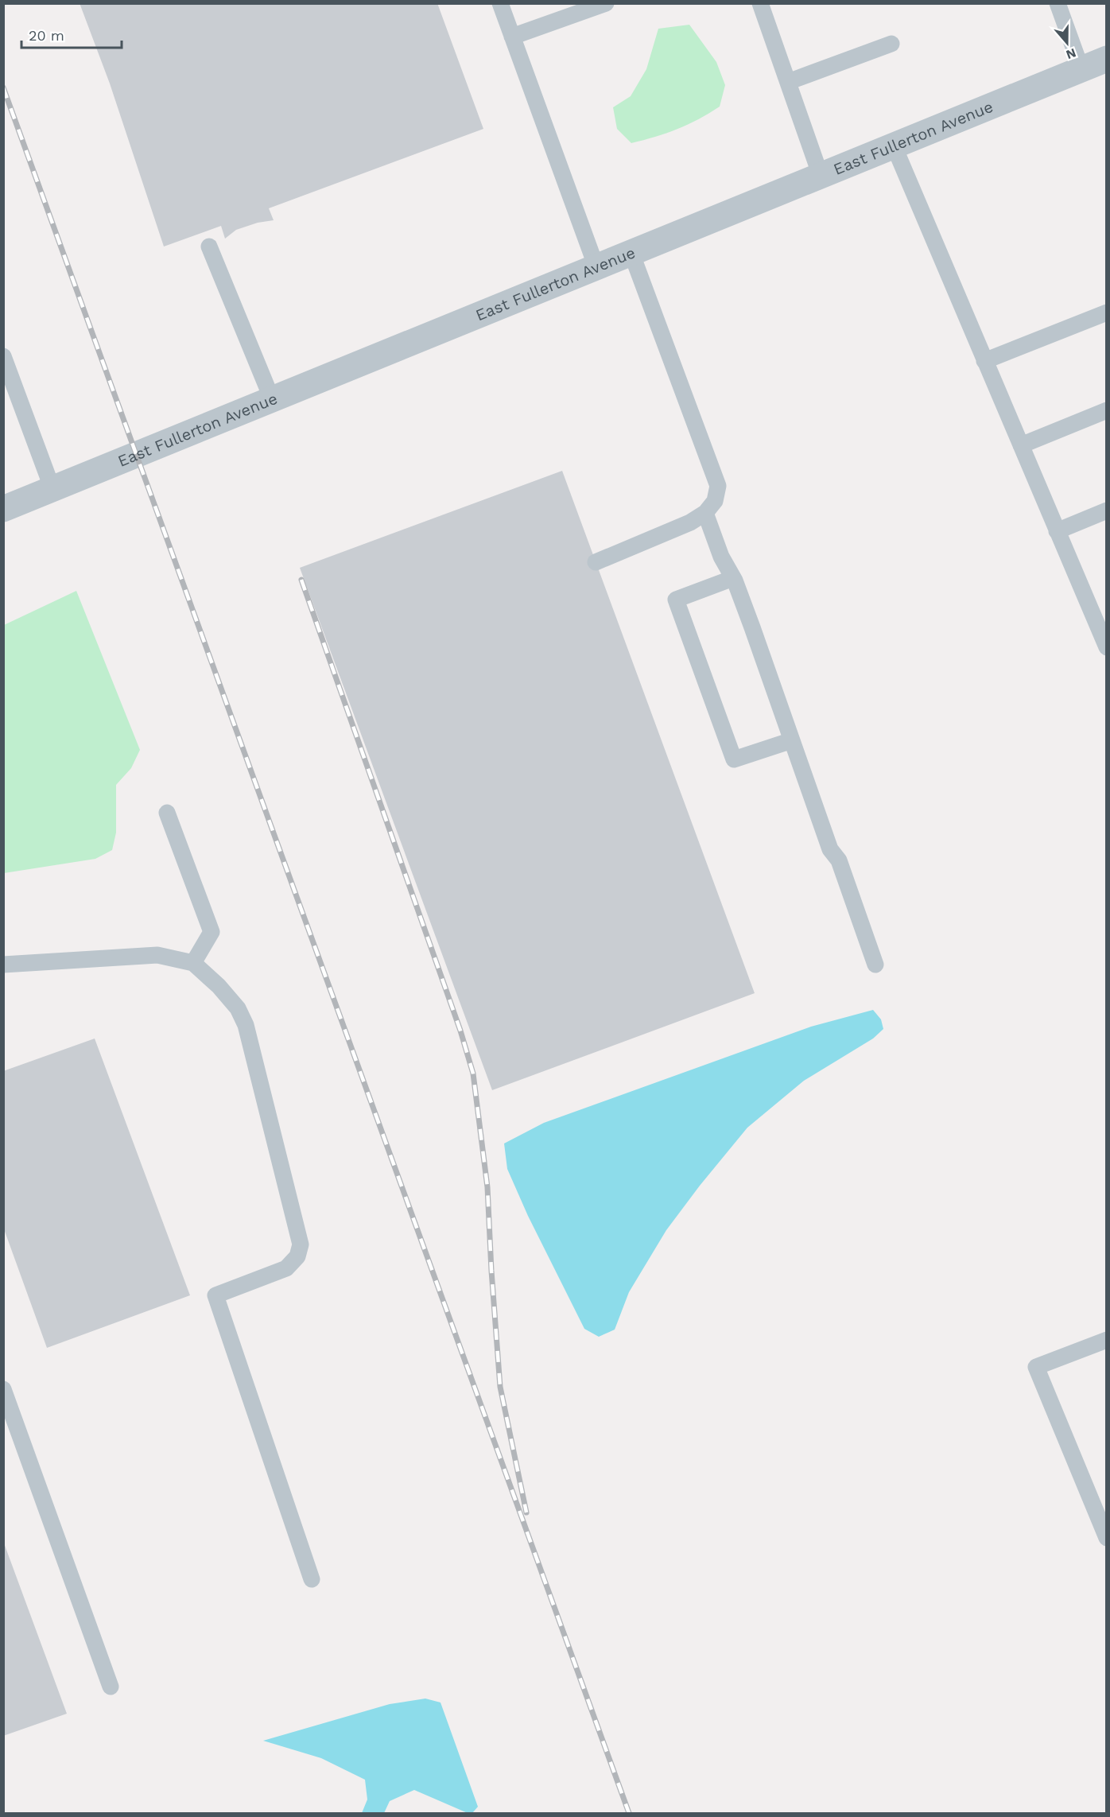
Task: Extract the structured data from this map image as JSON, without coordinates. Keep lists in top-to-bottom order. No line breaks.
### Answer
{"streets":{"street":["East Fullerton Avenue"]},"scale_bar":"20 m","north":"bottom"}
